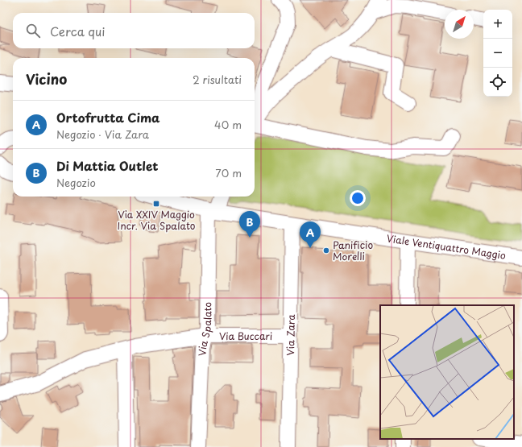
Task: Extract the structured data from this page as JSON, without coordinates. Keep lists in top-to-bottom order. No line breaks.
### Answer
{"streets":{"street":["Viale Ventiquattro Maggio","Via Spalato","Via Buccari","Via Zara"]},"crossings":[["Viale Ventiquattro Maggio","Via Spalato"],["Viale Ventiquattro Maggio","Via Zara"],["Via Spalato","Via Buccari"],["Via Buccari","Via Zara"]],"places":{"transit":["Via XXIV Maggio Incr. Via Spalato"],"other":["Panificio Morelli"]},"north":"top right","page":{"map_buttons":["+","−"],"search":"Cerca qui","heading":["Vicino","2 risultati"],"list":[{"mark":"A","name":"Ortofrutta Cima","note":"Negozio · Via Zara","value":"40 m"},{"mark":"B","name":"Di Mattia Outlet","note":"Negozio","value":"70 m"}],"pins":["B","A"]}}
